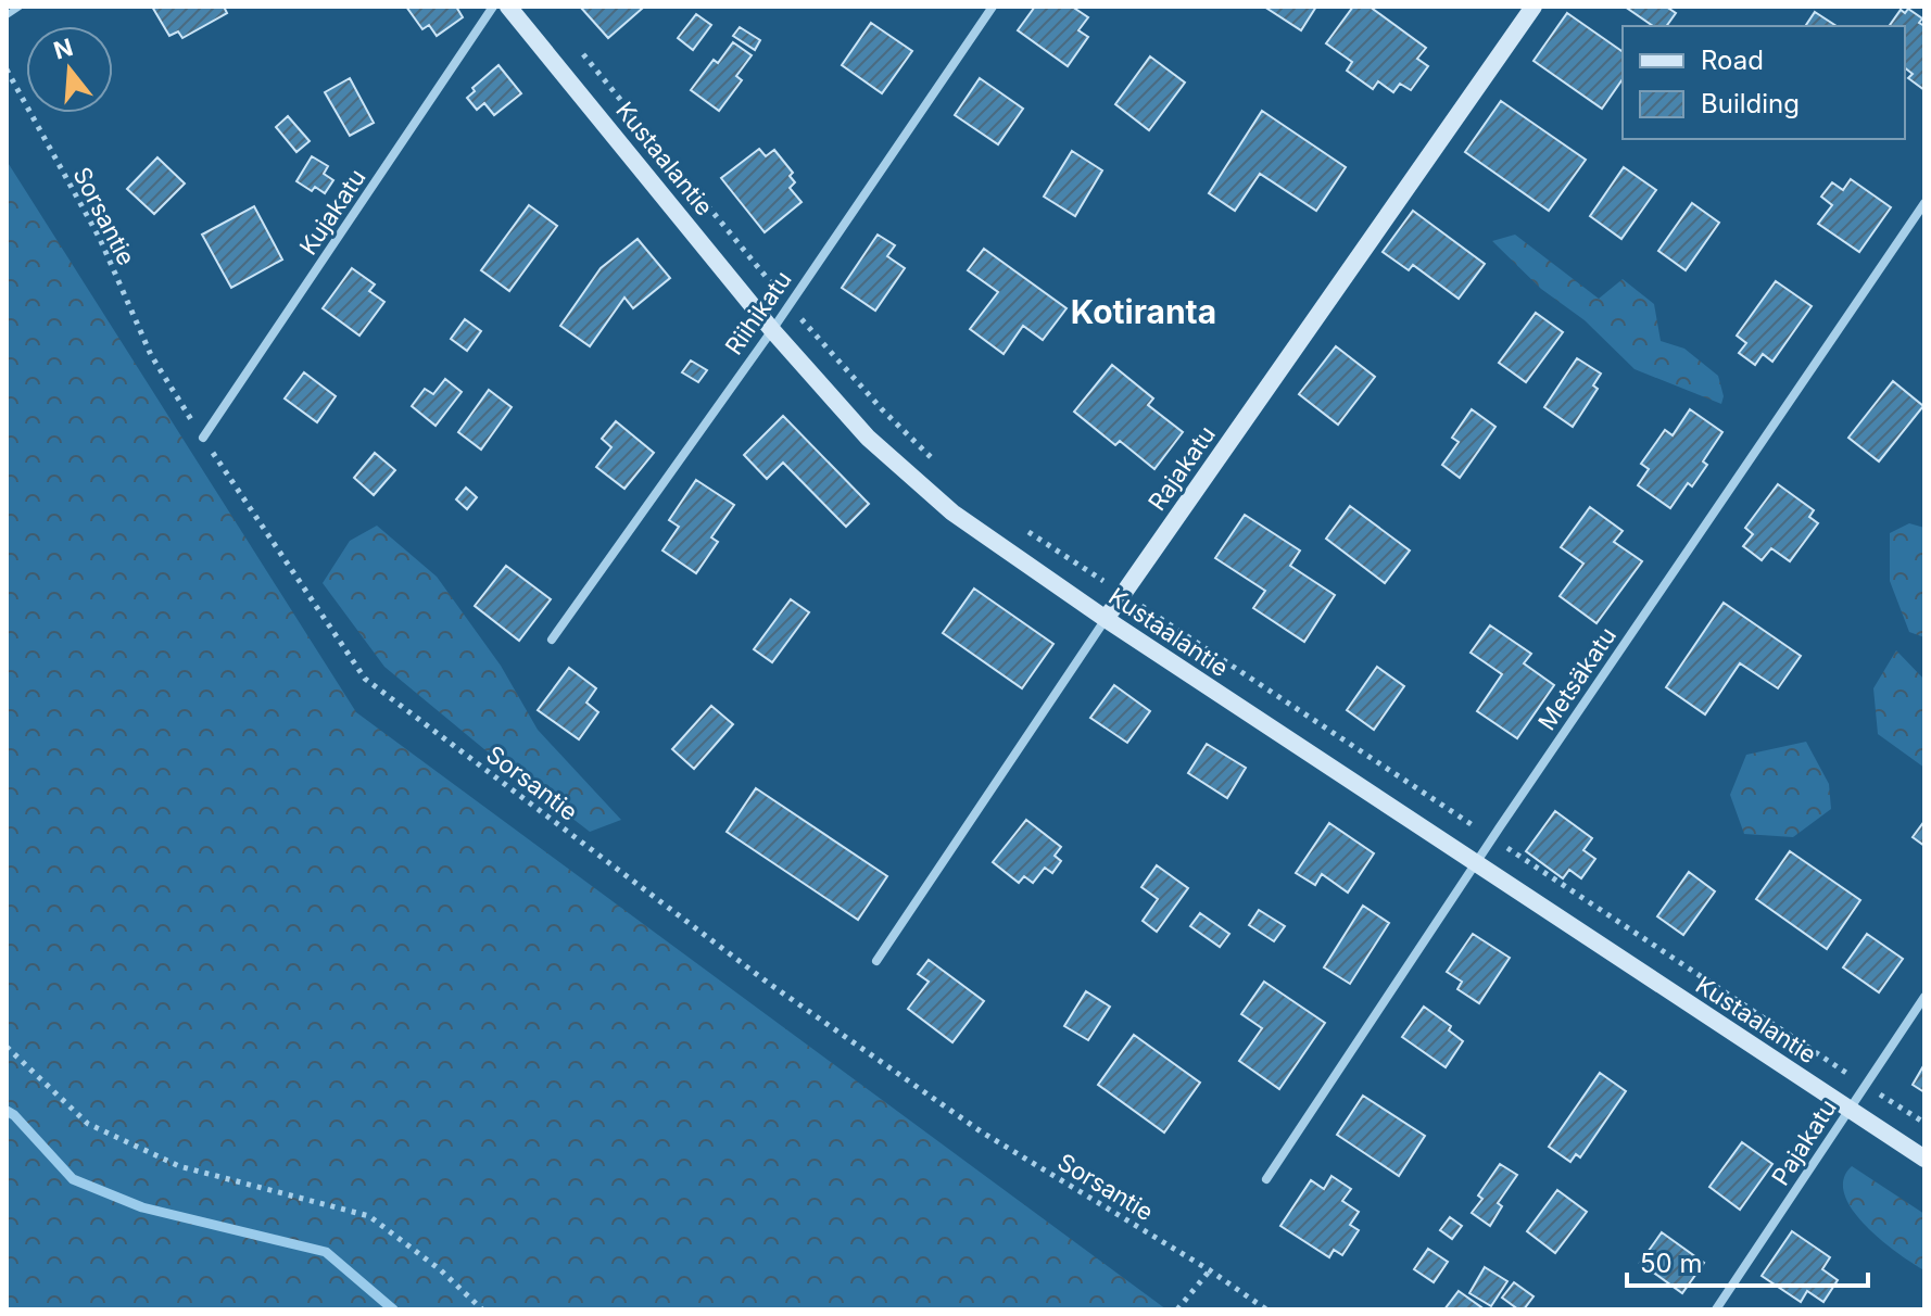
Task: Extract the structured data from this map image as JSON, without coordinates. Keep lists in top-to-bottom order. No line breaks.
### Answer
{"streets":{"main road":["Kustaalantie","Rajakatu"],"street":["Kujakatu","Riihikatu","Metsäkatu","Pajakatu"],"path":["Sorsantie"]},"crossings":[["Kustaalantie","Riihikatu"],["Kustaalantie","Rajakatu"],["Kustaalantie","Metsäkatu"],["Kustaalantie","Pajakatu"],["Kujakatu","Sorsantie"]],"districts":["Kotiranta"],"legend":["Road","Building"],"scale_bar":"50 m","north":"top"}
